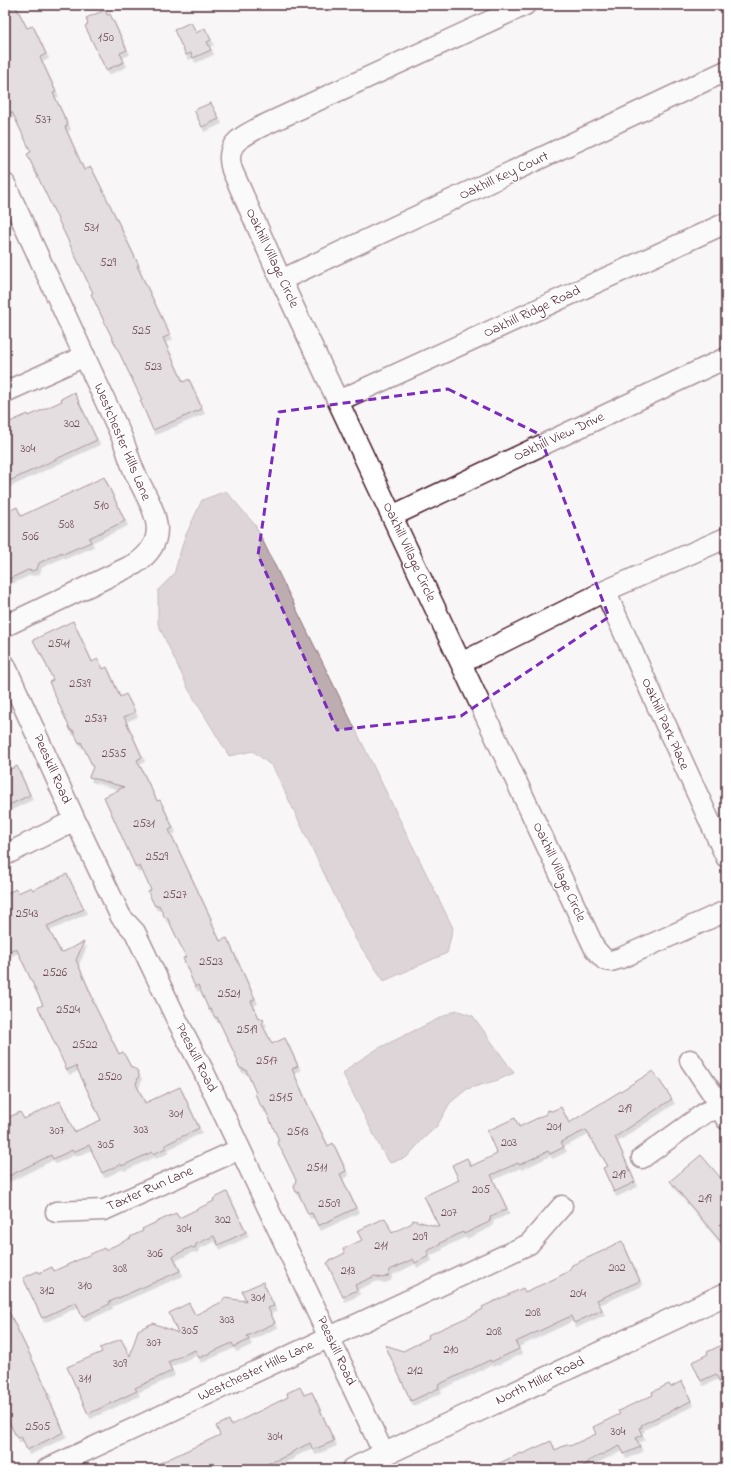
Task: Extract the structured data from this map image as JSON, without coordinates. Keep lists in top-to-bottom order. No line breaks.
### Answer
{"streets":{"street":["Oakhill Key Court","Oakhill Village Circle","Oakhill Ridge Road","Oakhill View Drive","Westchester Hills Lane","Oakhill Park Place","Peeskill Road","Taxter Run Lane","North Miller Road"]},"crossings":[["Oakhill Key Court","Oakhill Village Circle"],["Oakhill Village Circle","Oakhill Ridge Road"],["Oakhill Village Circle","Oakhill View Drive"],["Westchester Hills Lane","Peeskill Road"],["Peeskill Road","Taxter Run Lane"],["Peeskill Road","North Miller Road"]],"house_numbers":["150","537","531","529","525","523","302","304","510","508","506","2541","2539","2537","2535","2531","2529","2527","2543","2523","2526","2521","2524","2519","2522","2517","2520","2515","219","301","201","303","307","2513","203","305","2511","219","205","219","2509","207","302","304","209","211","306","202","308","213","310","312","204","301","208","303","305","208","307","210","309","212","311","2505","304","304"]}
